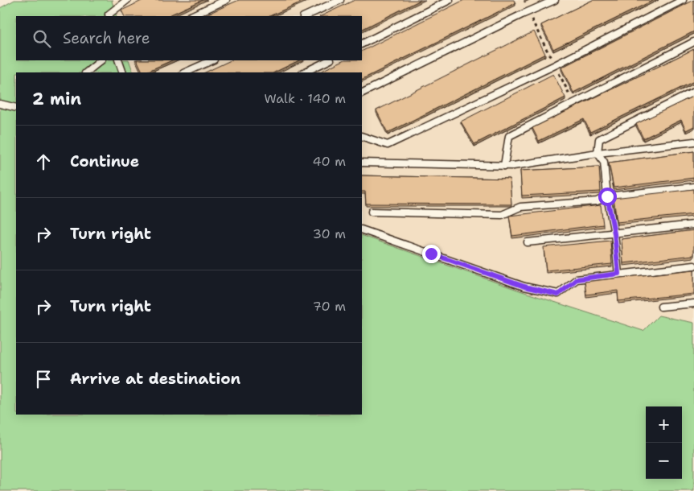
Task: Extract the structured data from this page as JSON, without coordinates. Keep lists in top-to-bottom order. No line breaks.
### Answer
{"page":{"search":"Search here","heading":["2 min","Walk · 140 m"],"list":[["Continue","40 m"],["Turn right","30 m"],["Turn right","70 m"],"Arrive at destination"],"map_buttons":["+","−"]}}
